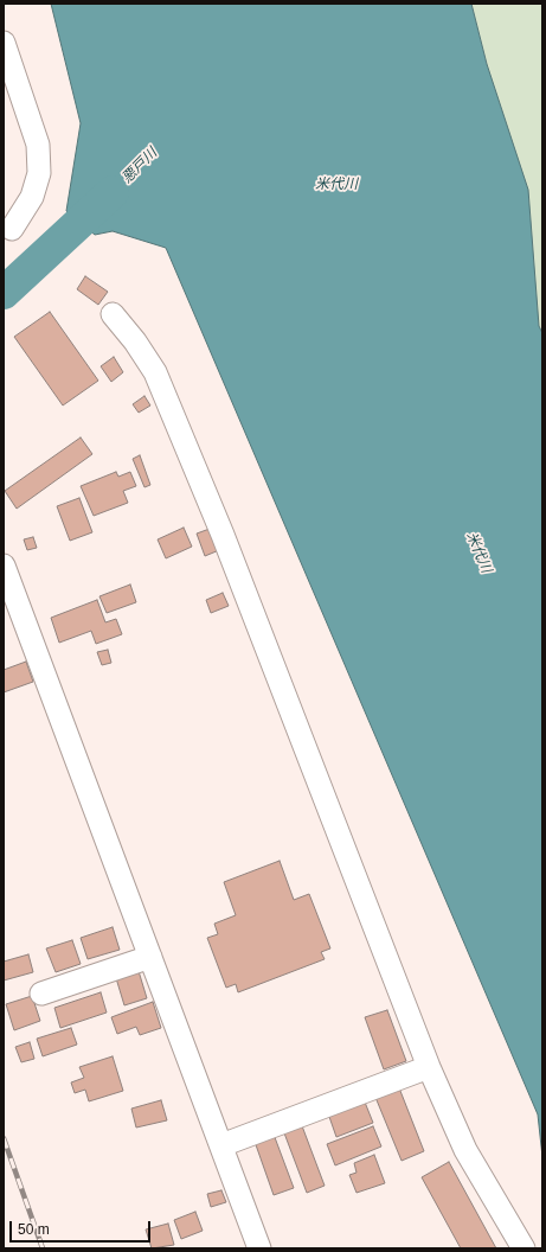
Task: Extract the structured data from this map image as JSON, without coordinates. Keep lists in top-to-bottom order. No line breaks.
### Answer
{"water":["悪戸川","米代川"],"scale_bar":"50 m"}
